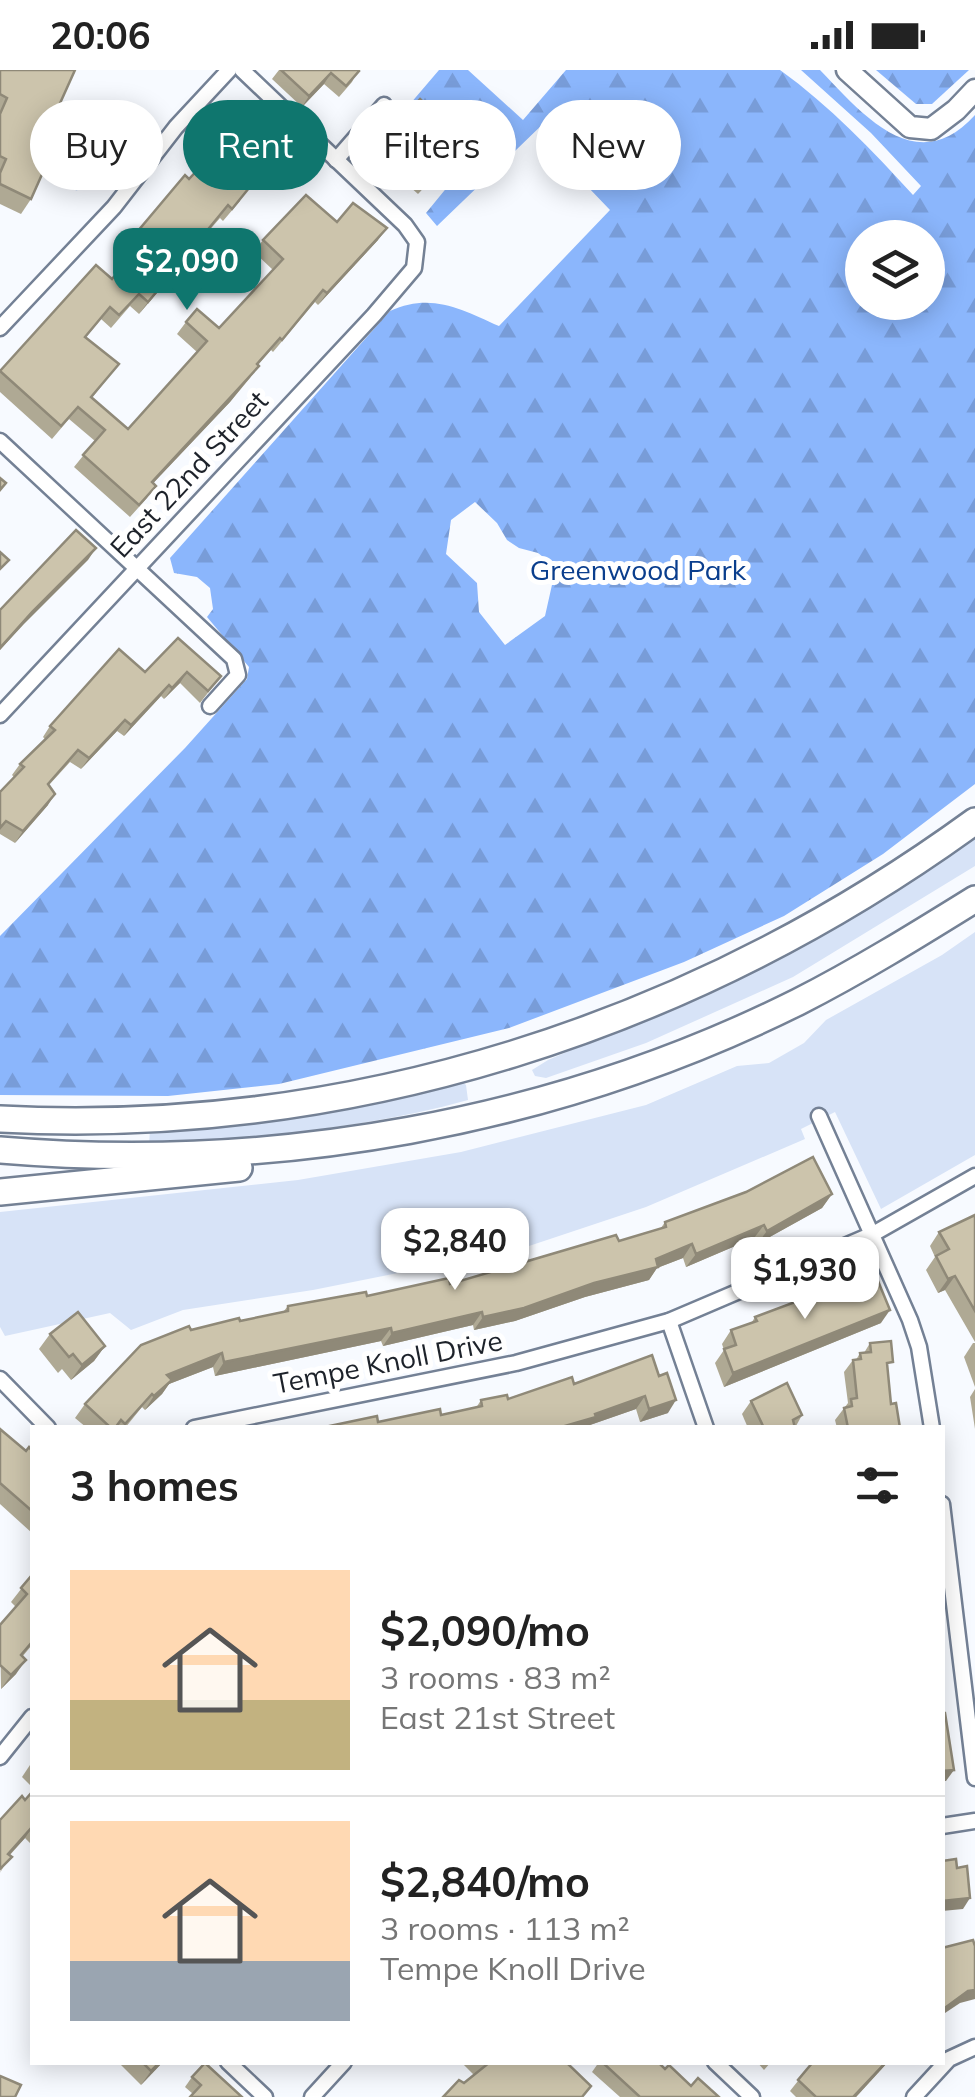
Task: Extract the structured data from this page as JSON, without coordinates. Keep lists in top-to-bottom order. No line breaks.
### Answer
{"streets":{"street":["East 22nd Street","Tempe Knoll Drive"]},"parks":["Greenwood Park"],"page":{"status":"20:06","chip":["Buy","Rent","Filters","New"],"price":["$2,090","$2,840","$1,930"],"heading":"3 homes","list":[{"name":"$2,090/mo","note":"3 rooms · 83 m² · East 21st Street"},{"name":"$2,840/mo","note":"3 rooms · 113 m² · Tempe Knoll Drive"}]}}
